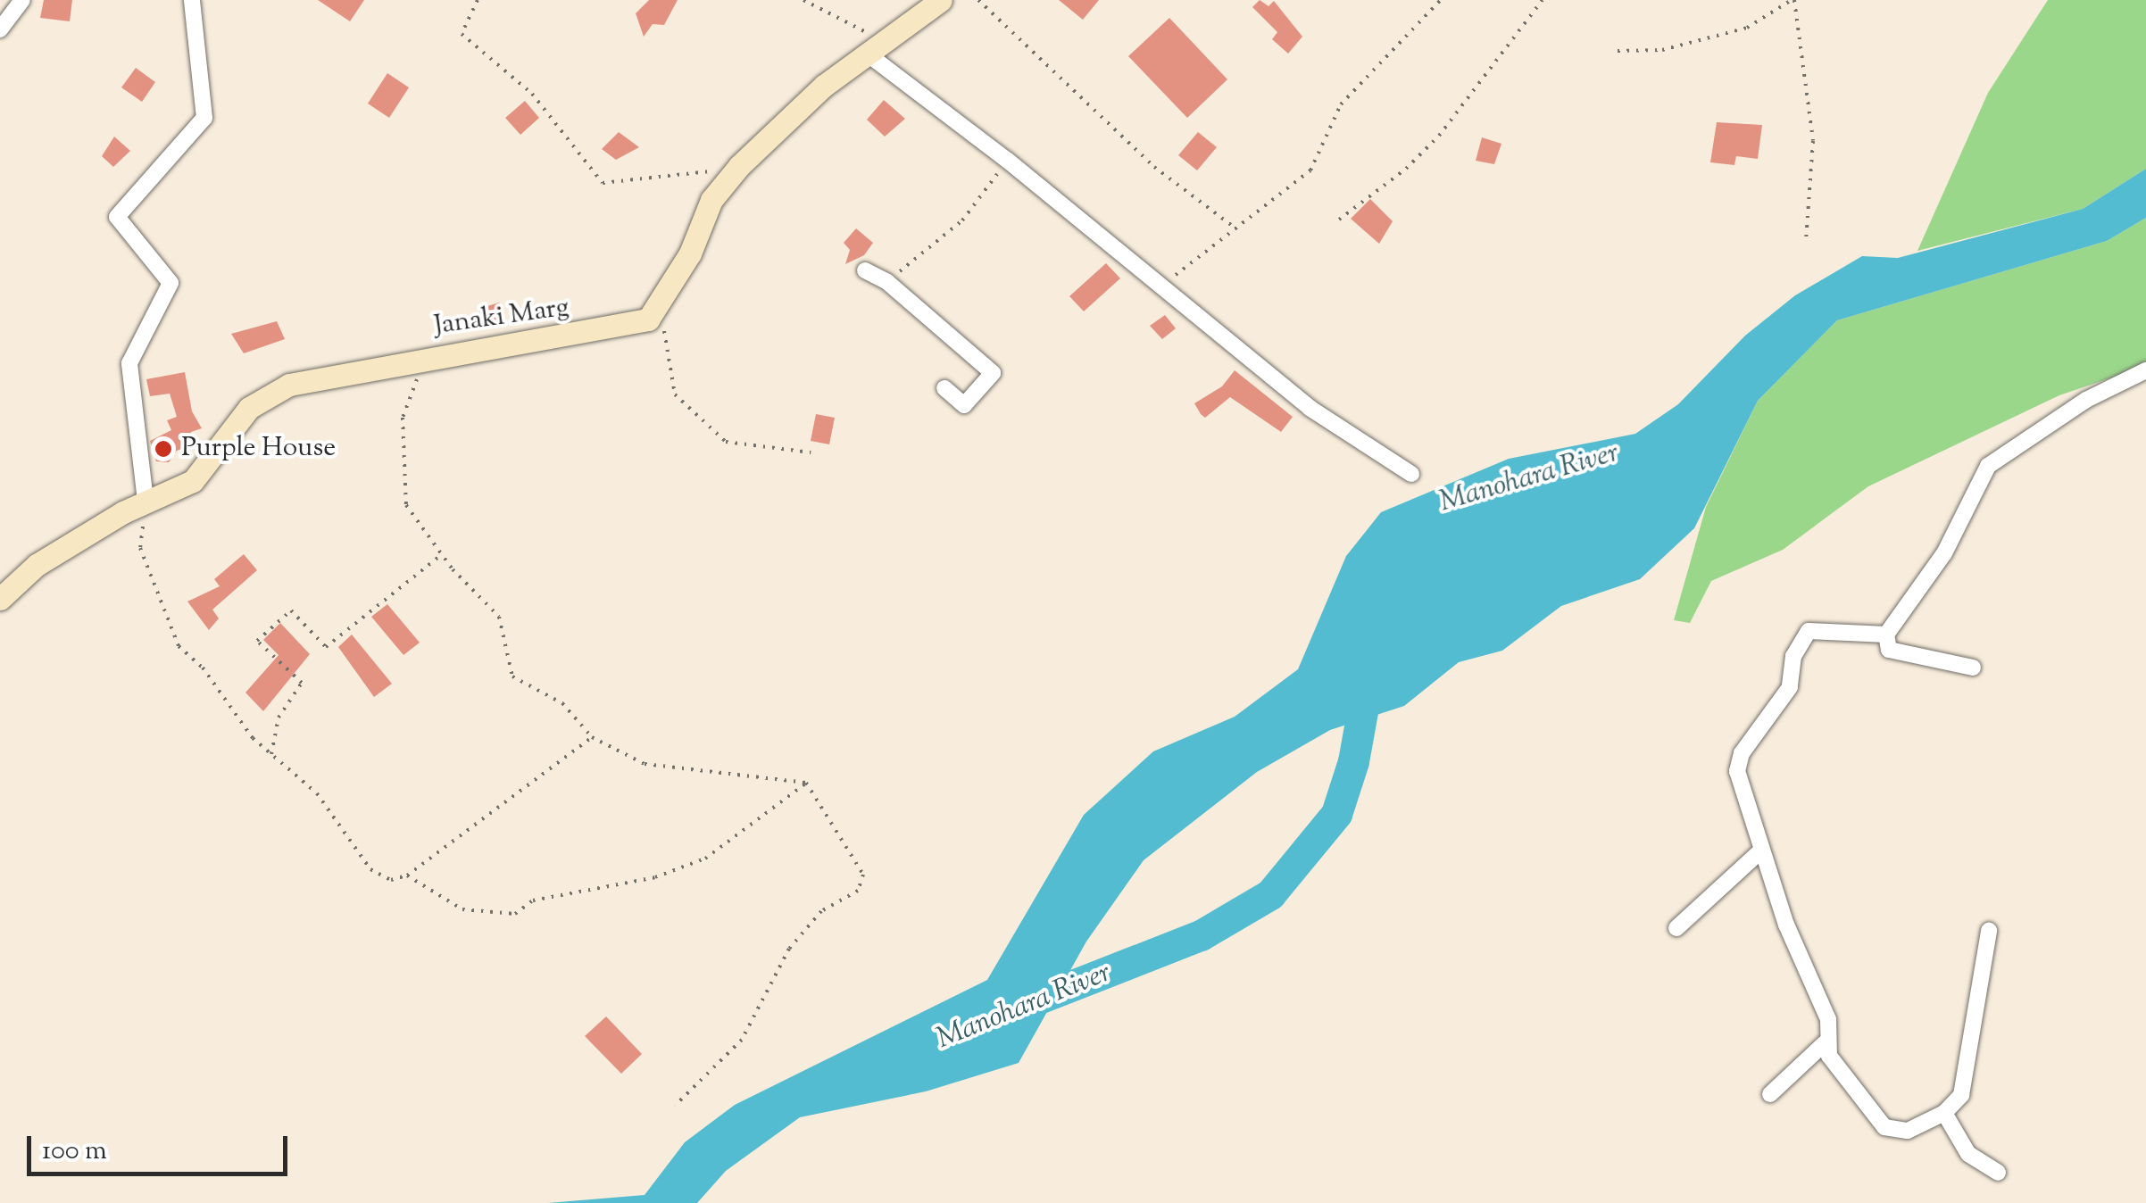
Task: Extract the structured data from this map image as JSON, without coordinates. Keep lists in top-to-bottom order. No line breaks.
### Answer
{"streets":{"street":["Janaki Marg"]},"water":["Manohara River"],"places":["Purple House"],"scale_bar":"100 m"}
